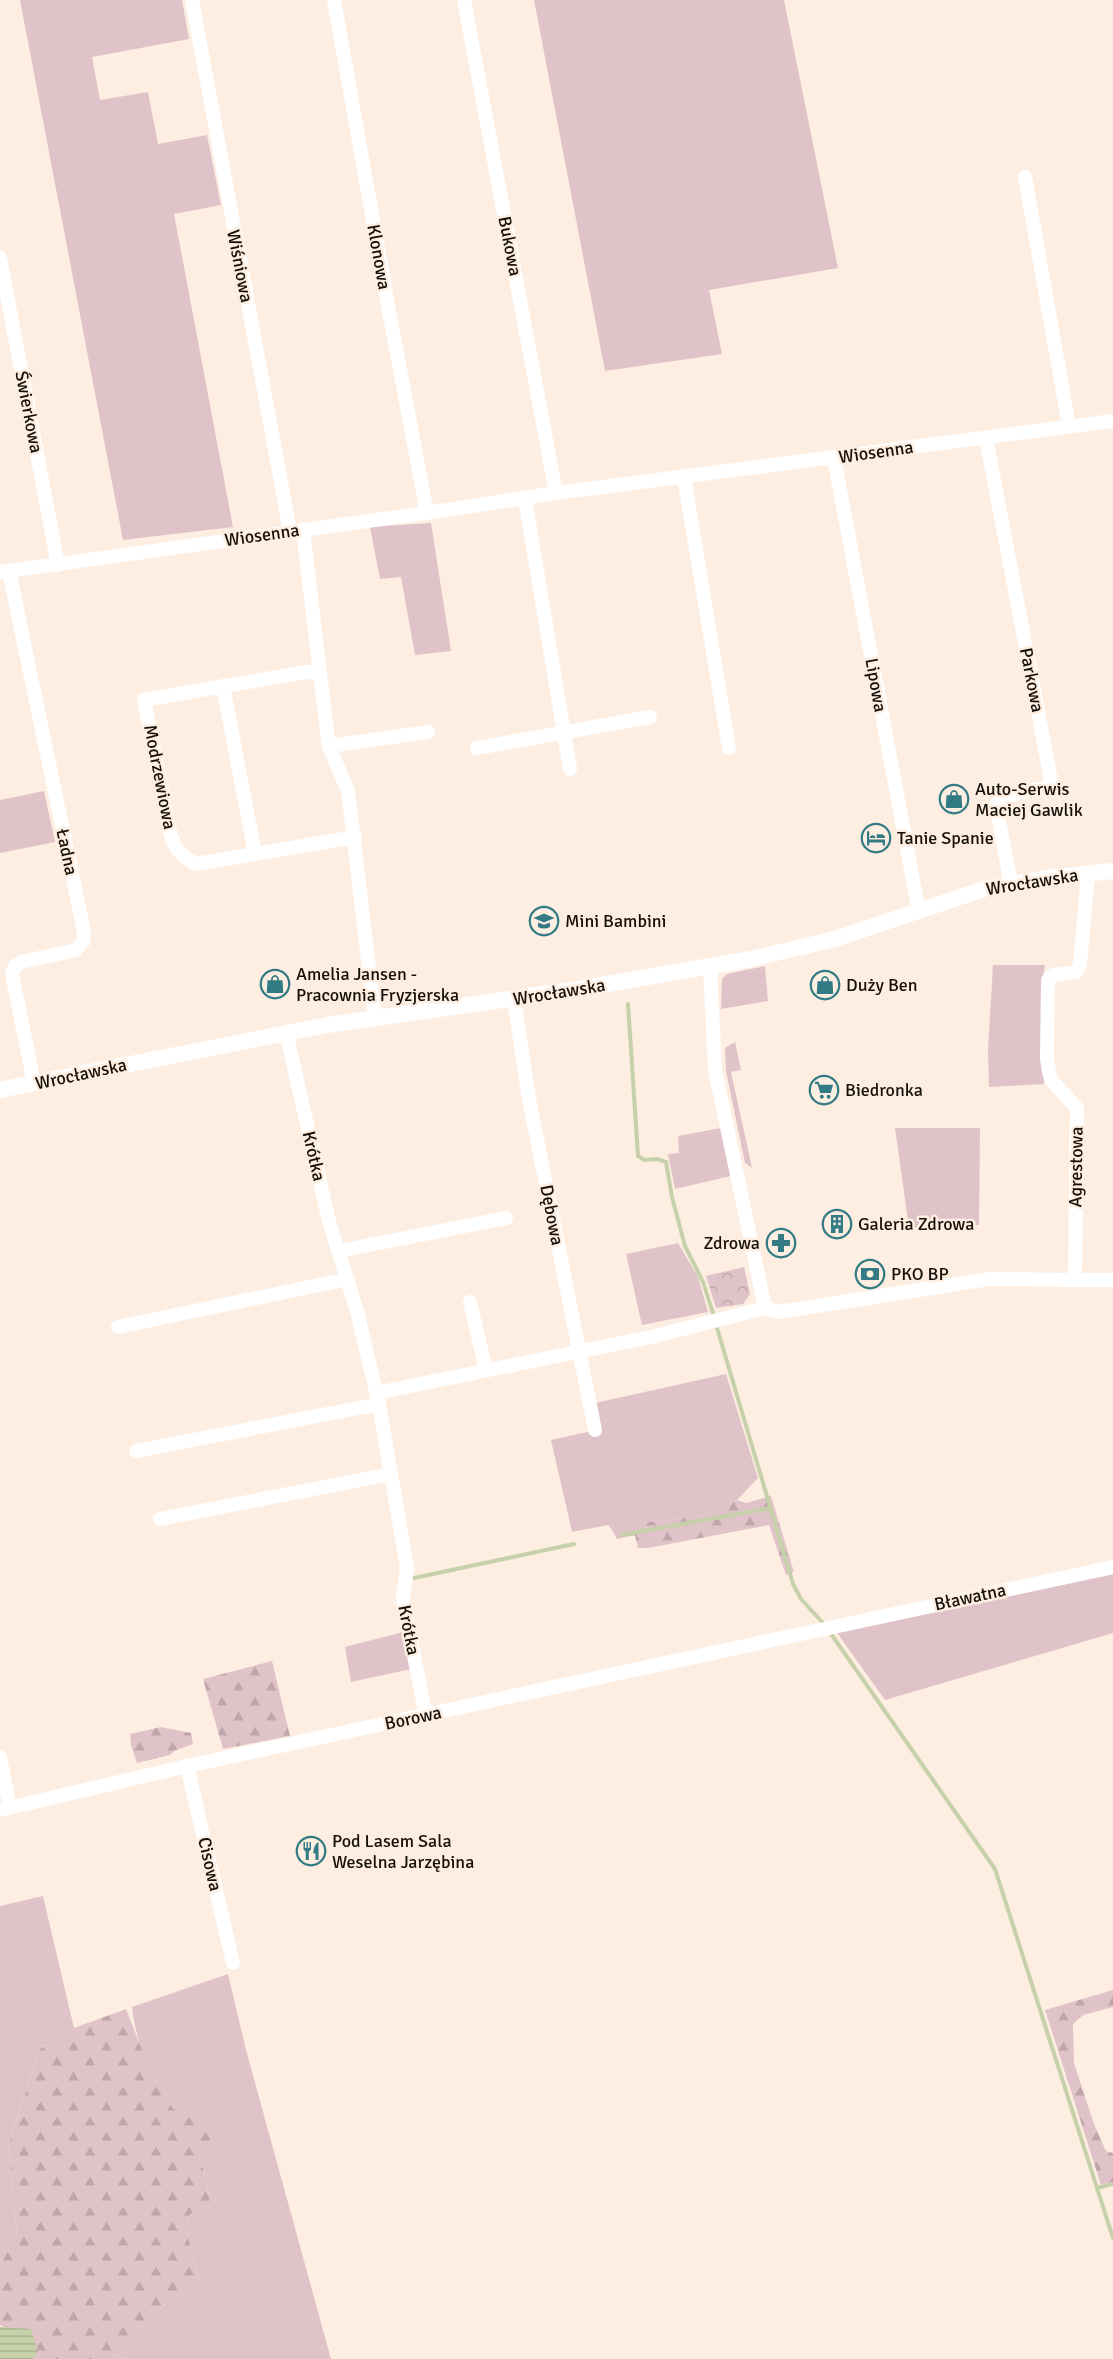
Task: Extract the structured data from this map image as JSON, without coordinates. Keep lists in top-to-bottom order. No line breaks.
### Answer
{"streets":{"street":["Bukowa","Klonowa","Wiśniowa","Świerkowa","Wiosenna","Parkowa","Lipowa","Modrzewiowa","Ładna","Wrocławska","Krótka","Agrestowa","Dębowa","Bławatna","Borowa","Cisowa"]},"crossings":[["Bukowa","Wiosenna"],["Klonowa","Wiosenna"],["Wiśniowa","Wiosenna"],["Świerkowa","Wiosenna"],["Wiosenna","Parkowa"],["Wiosenna","Lipowa"],["Wiosenna","Ładna"],["Parkowa","Wrocławska"],["Lipowa","Wrocławska"],["Ładna","Wrocławska"],["Wrocławska","Krótka"],["Wrocławska","Agrestowa"],["Wrocławska","Dębowa"],["Krótka","Borowa"],["Bławatna","Borowa"],["Borowa","Cisowa"]],"places":{"shop":["Auto-Serwis Maciej Gawlik","Amelia Jansen - Pracownia Fryzjerska","Duży Ben"],"hotel":["Tanie Spanie"],"school or university":["Mini Bambini"],"supermarket":["Biedronka"],"building":["Galeria Zdrowa"],"pharmacy":["Zdrowa"],"bank":["PKO BP"],"restaurant":["Pod Lasem Sala Weselna Jarzębina"]}}
